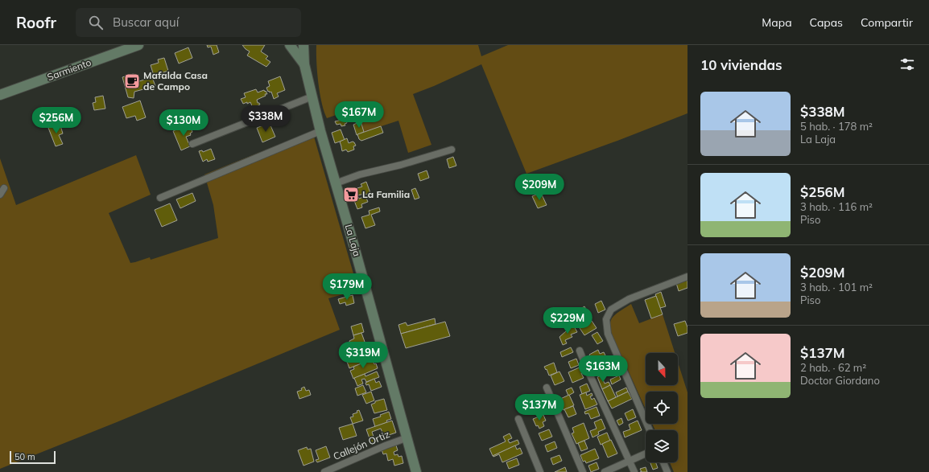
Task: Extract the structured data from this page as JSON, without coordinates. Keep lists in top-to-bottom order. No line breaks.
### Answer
{"streets":{"main road":["Sarmiento","La Laja"],"street":["Callejón Ortiz"]},"crossings":[["La Laja","Callejón Ortiz"]],"places":{"cafe":["Mafalda Casa de Campo"],"supermarket":["La Familia"]},"scale_bar":"50 m","north":"bottom","page":{"header":"Roofr","search":"Buscar aquí","nav":["Mapa","Capas","Compartir"],"heading":"10 viviendas","list":[{"name":"$338M","note":"5 hab. · 178 m² · La Laja"},{"name":"$256M","note":"3 hab. · 116 m² · Piso"},{"name":"$209M","note":"3 hab. · 101 m² · Piso"},{"name":"$137M","note":"2 hab. · 62 m² · Doctor Giordano"}],"price":["$167M","$338M","$256M","$130M","$209M","$179M","$229M","$319M","$163M","$137M"],"scale":"50 m"}}
